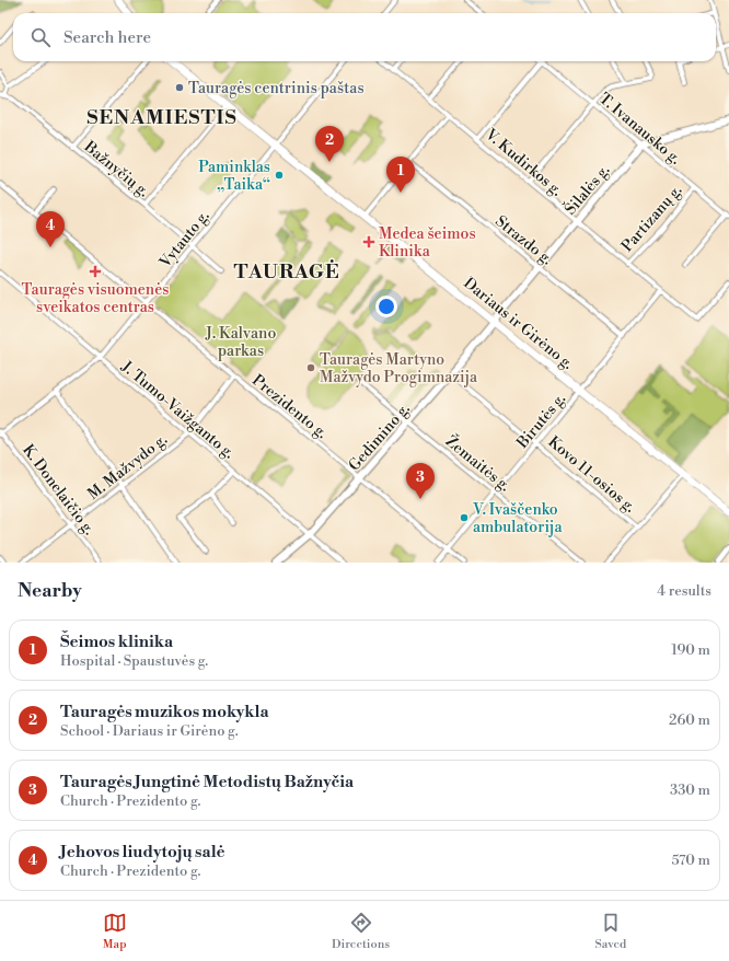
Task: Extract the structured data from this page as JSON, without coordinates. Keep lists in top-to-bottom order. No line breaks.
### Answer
{"streets":{"highway":["Dariaus ir Girėno g."],"main road":["Šilalės g.","Gedimino g."],"street":["T. Ivanausko g.","V. Kudirkos g.","Bažnyčių g.","Partizanų g.","Vytauto g.","Strazdo g.","Prezidento g.","J. Tumo-Vaižganto g.","Birutės g.","Žemaitės g.","M. Mažvydo g.","Kovo 11-osios g.","K. Donelaičio g."]},"crossings":[["T. Ivanausko g.","Šilalės g."],["T. Ivanausko g.","Partizanų g."],["V. Kudirkos g.","Šilalės g."],["V. Kudirkos g.","Partizanų g."],["V. Kudirkos g.","Birutės g."],["Bažnyčių g.","Vytauto g."],["Šilalės g.","Strazdo g."],["Šilalės g.","Dariaus ir Girėno g."],["Šilalės g.","Gedimino g."],["Vytauto g.","Dariaus ir Girėno g."],["Vytauto g.","Prezidento g."],["Vytauto g.","J. Tumo-Vaižganto g."],["Vytauto g.","K. Donelaičio g."],["Strazdo g.","Birutės g."],["Dariaus ir Girėno g.","Birutės g."],["Dariaus ir Girėno g.","Gedimino g."],["Prezidento g.","Birutės g."],["Prezidento g.","Gedimino g."],["Prezidento g.","M. Mažvydo g."],["J. Tumo-Vaižganto g.","Gedimino g."],["J. Tumo-Vaižganto g.","M. Mažvydo g."],["Birutės g.","Žemaitės g."],["Birutės g.","Kovo 11-osios g."],["Gedimino g.","Žemaitės g."],["Gedimino g.","Kovo 11-osios g."],["M. Mažvydo g.","K. Donelaičio g."]],"districts":["SENAMIESTIS","TAURAGĖ"],"parks":["J. Kalvano parkas"],"places":{"other":["Tauragės centrinis paštas","Paminklas „Taika“","Tauragės Martyno Mažvydo Progimnazija","V. Ivaščenko ambulatorija"],"health":["Medea šeimos Klinika","Tauragės visuomenės sveikatos centras"]},"page":{"search":"Search here","pins":["2","1","4","3"],"heading":["Nearby","4 results"],"list":[{"mark":"1","name":"Šeimos klinika","note":"Hospital · Spaustuvės g.","value":"190 m"},{"mark":"2","name":"Tauragės muzikos mokykla","note":"School · Dariaus ir Girėno g.","value":"260 m"},{"mark":"3","name":"Tauragės Jungtinė Metodistų Bažnyčia","note":"Church · Prezidento g.","value":"330 m"},{"mark":"4","name":"Jehovos liudytojų salė","note":"Church · Prezidento g.","value":"570 m"}],"nav":["Map","Directions","Saved"]}}
